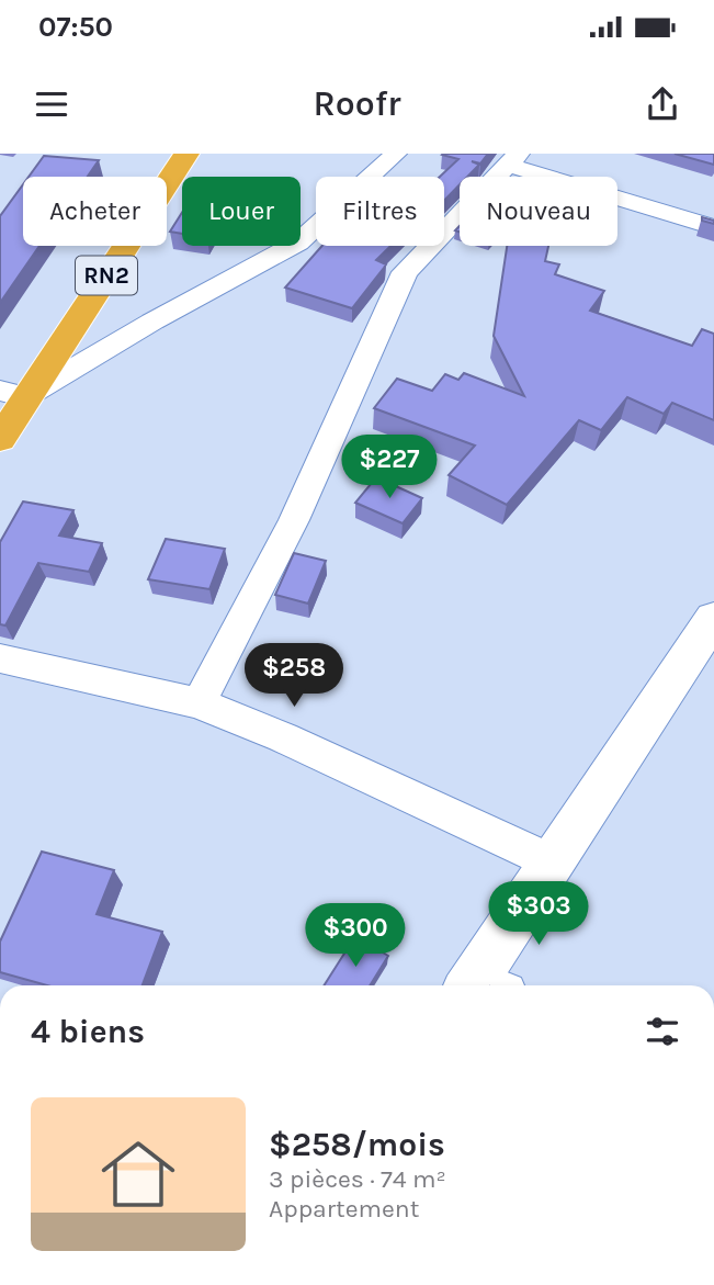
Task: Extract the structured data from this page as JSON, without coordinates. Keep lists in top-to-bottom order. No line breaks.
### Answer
{"streets":{"highway":["RN2"]},"page":{"status":"07:50","header":"Roofr","chip":["Acheter","Louer","Filtres","Nouveau"],"price":["$227","$258","$303","$300"],"heading":"4 biens","list":[{"name":"$258/mois","note":"3 pièces · 74 m² · Appartement"}]}}
